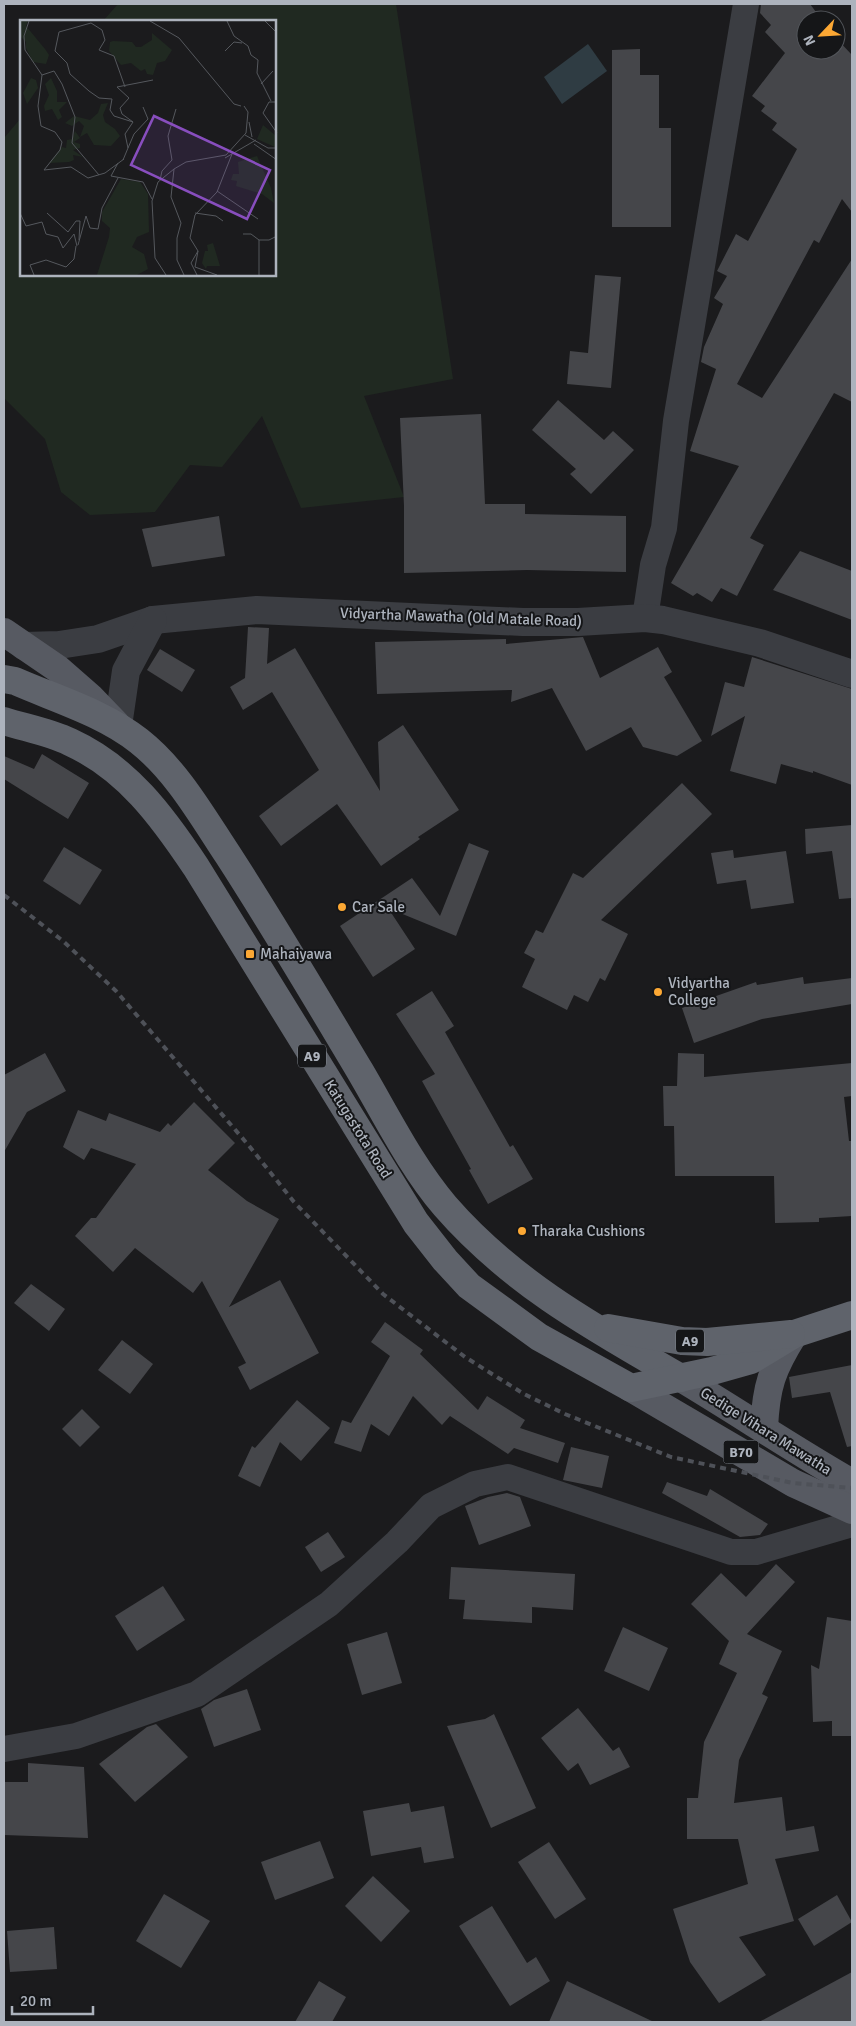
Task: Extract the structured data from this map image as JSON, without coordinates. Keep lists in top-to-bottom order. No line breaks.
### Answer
{"streets":{"highway":["A9","Katugastota Road"],"main road":["Gedige Vihara Mawatha","B70"],"street":["Vidyartha Mawatha (Old Matale Road)"]},"crossings":[["Katugastota Road","Gedige Vihara Mawatha"]],"places":{"other":["Car Sale","Vidyartha College","Tharaka Cushions"],"transit":["Mahaiyawa"]},"scale_bar":"20 m","north":"bottom left"}
